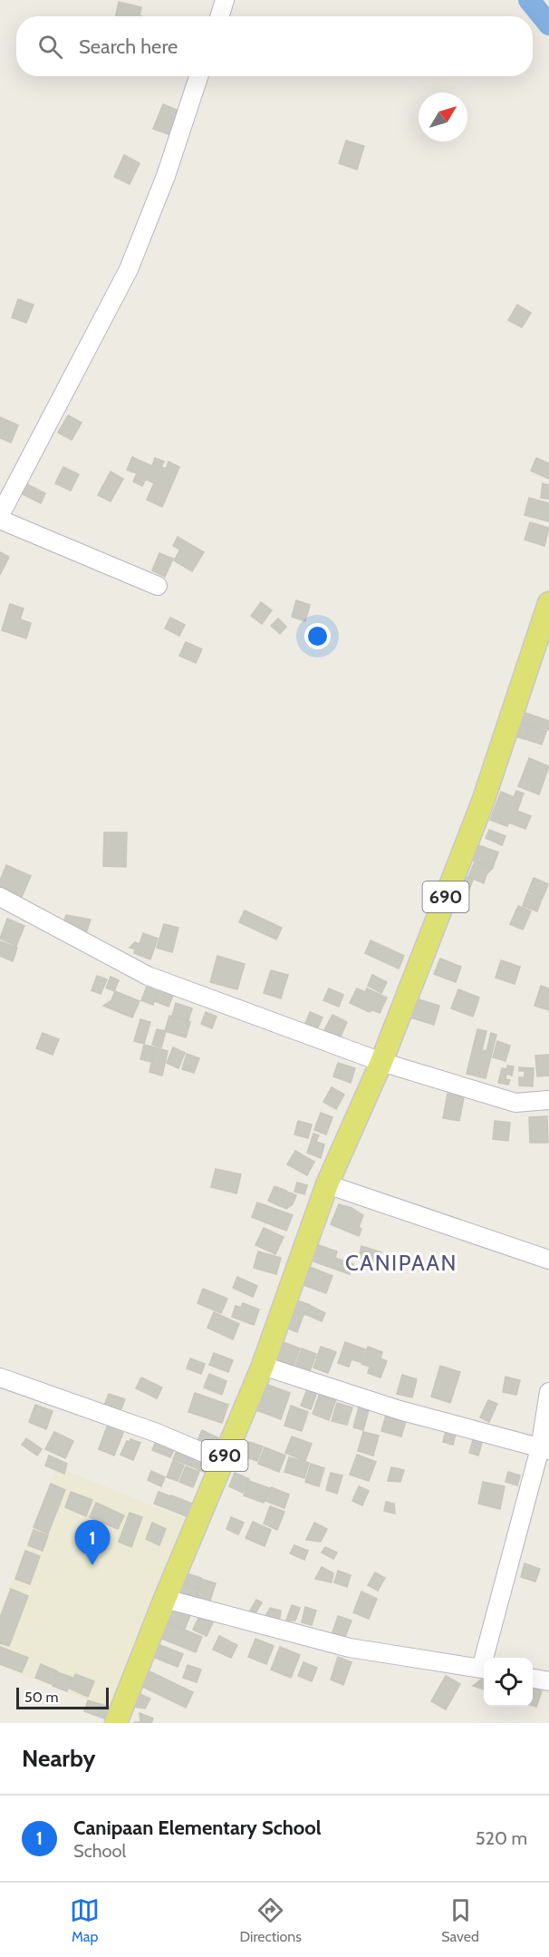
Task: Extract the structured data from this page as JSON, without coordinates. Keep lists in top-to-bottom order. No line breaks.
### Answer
{"streets":{"main road":["690"]},"districts":["CANIPAAN"],"scale_bar":"50 m","north":"top right","page":{"search":"Search here","pins":"1","scale":"50 m","heading":"Nearby","list":[{"mark":"1","name":"Canipaan Elementary School","note":"School","value":"520 m"}],"nav":["Map","Directions","Saved"]}}
